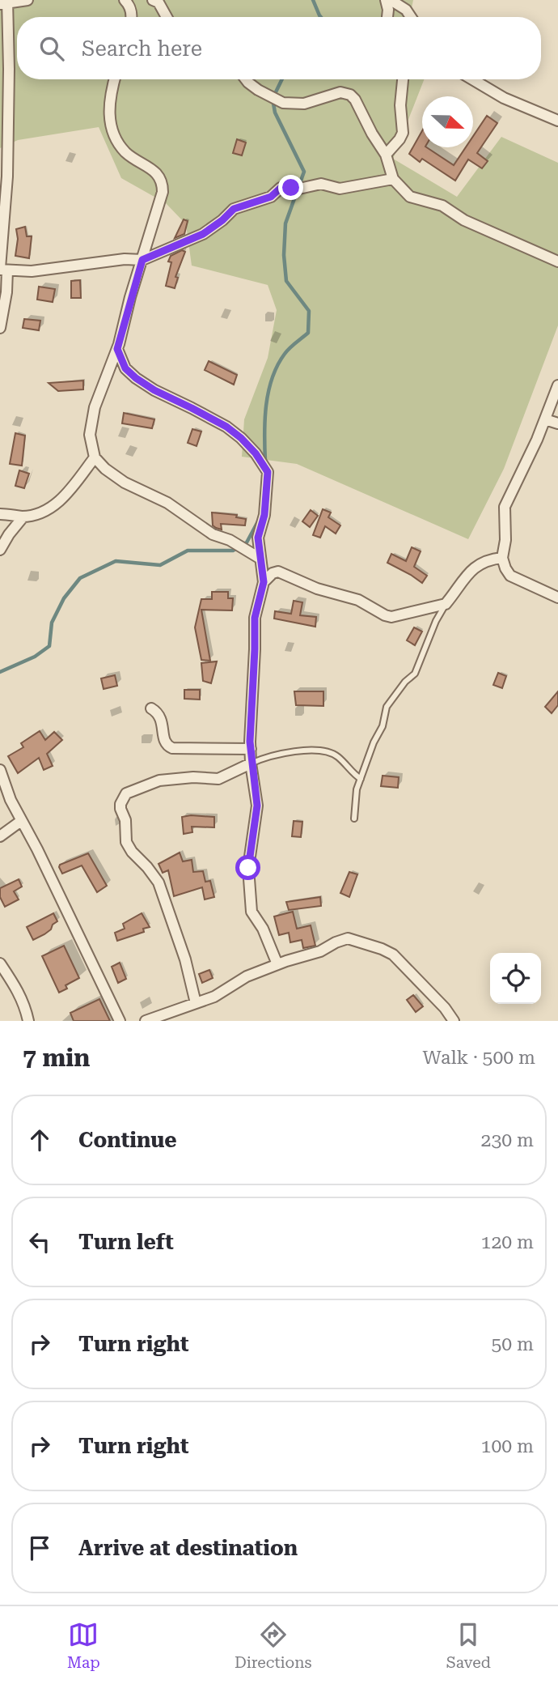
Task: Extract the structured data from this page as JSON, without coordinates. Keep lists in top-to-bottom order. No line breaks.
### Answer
{"north":"right","page":{"search":"Search here","heading":["7 min","Walk · 500 m"],"list":[["Continue","230 m"],["Turn left","120 m"],["Turn right","50 m"],["Turn right","100 m"],"Arrive at destination"],"nav":["Map","Directions","Saved"]}}
